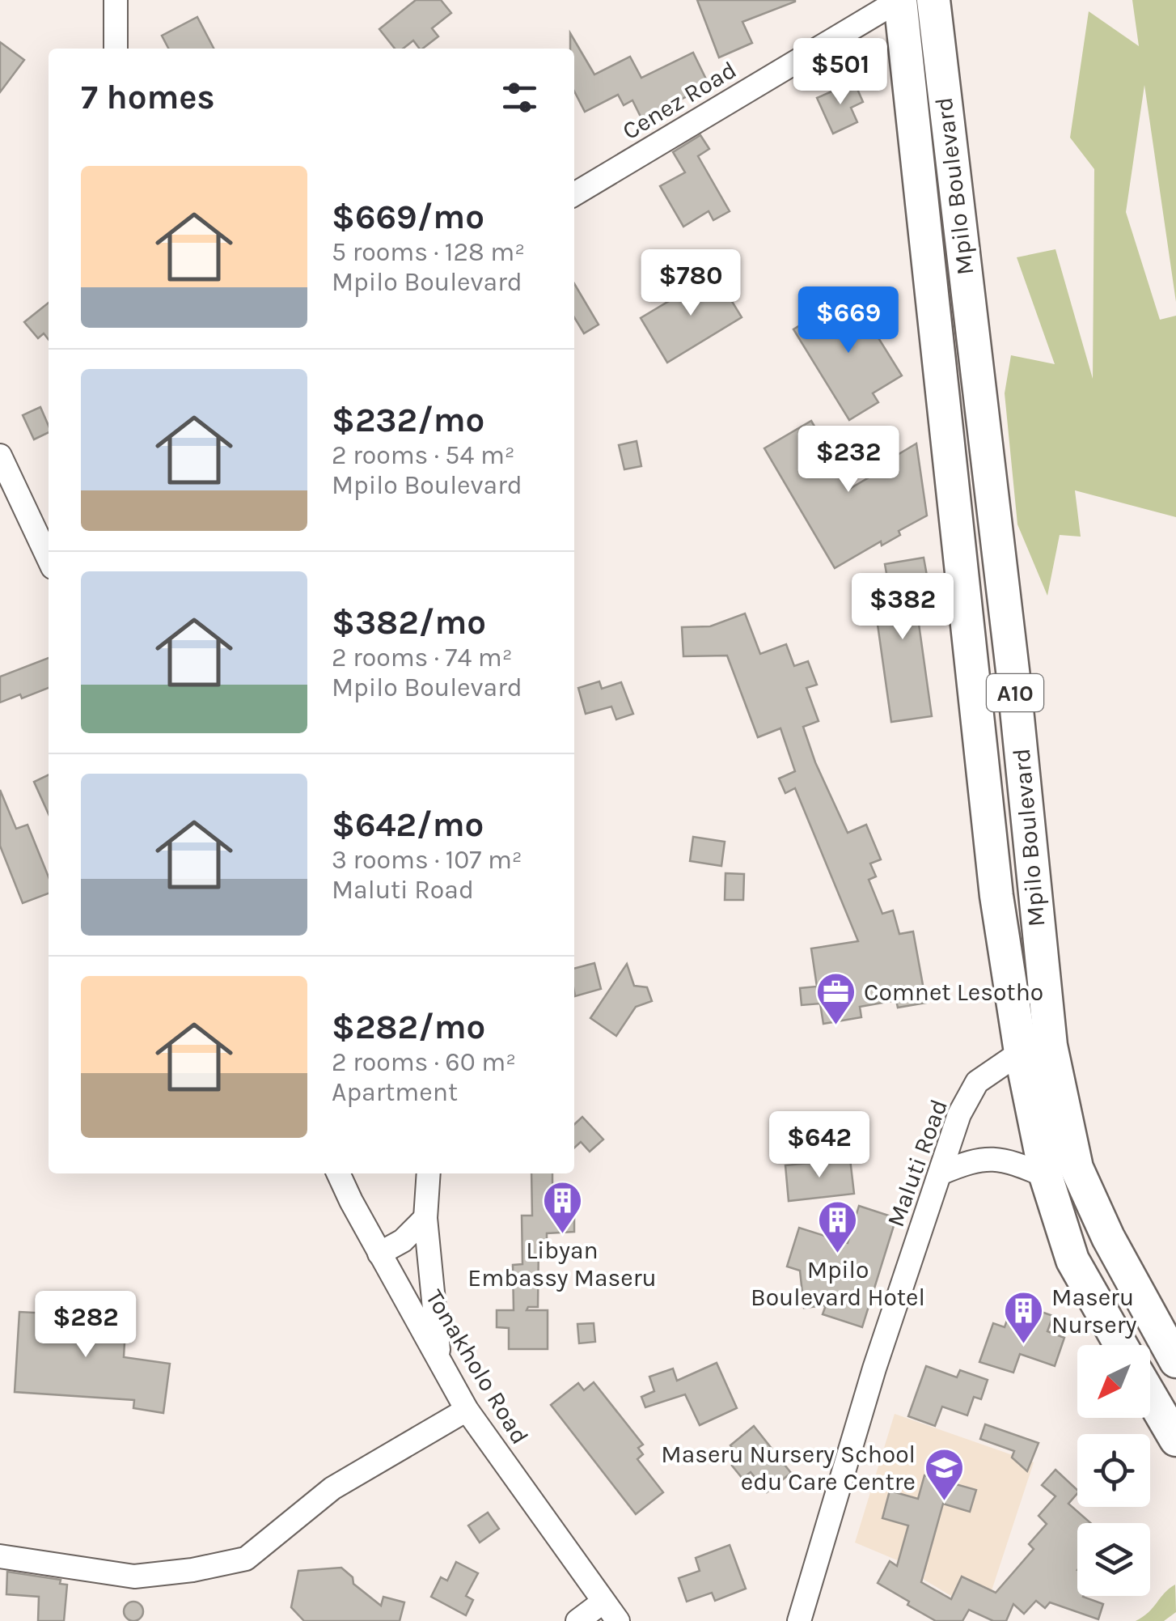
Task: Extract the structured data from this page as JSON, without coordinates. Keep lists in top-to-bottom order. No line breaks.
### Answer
{"streets":{"highway":["Mpilo Boulevard","A10"],"street":["Cenez Road","Maluti Road","Tonakholo Road"]},"crossings":[["Cenez Road","Mpilo Boulevard"],["Mpilo Boulevard","Maluti Road"]],"places":{"office":["Comnet Lesotho"],"building":["Libyan Embassy Maseru","Mpilo Boulevard Hotel","Maseru Nursery"],"school or university":["Maseru Nursery School edu Care Centre"]},"north":"bottom left","page":{"price":["$501","$780","$669","$232","$382","$642","$282"],"heading":"7 homes","list":[{"name":"$669/mo","note":"5 rooms · 128 m² · Mpilo Boulevard"},{"name":"$232/mo","note":"2 rooms · 54 m² · Mpilo Boulevard"},{"name":"$382/mo","note":"2 rooms · 74 m² · Mpilo Boulevard"},{"name":"$642/mo","note":"3 rooms · 107 m² · Maluti Road"},{"name":"$282/mo","note":"2 rooms · 60 m² · Apartment"}]}}
